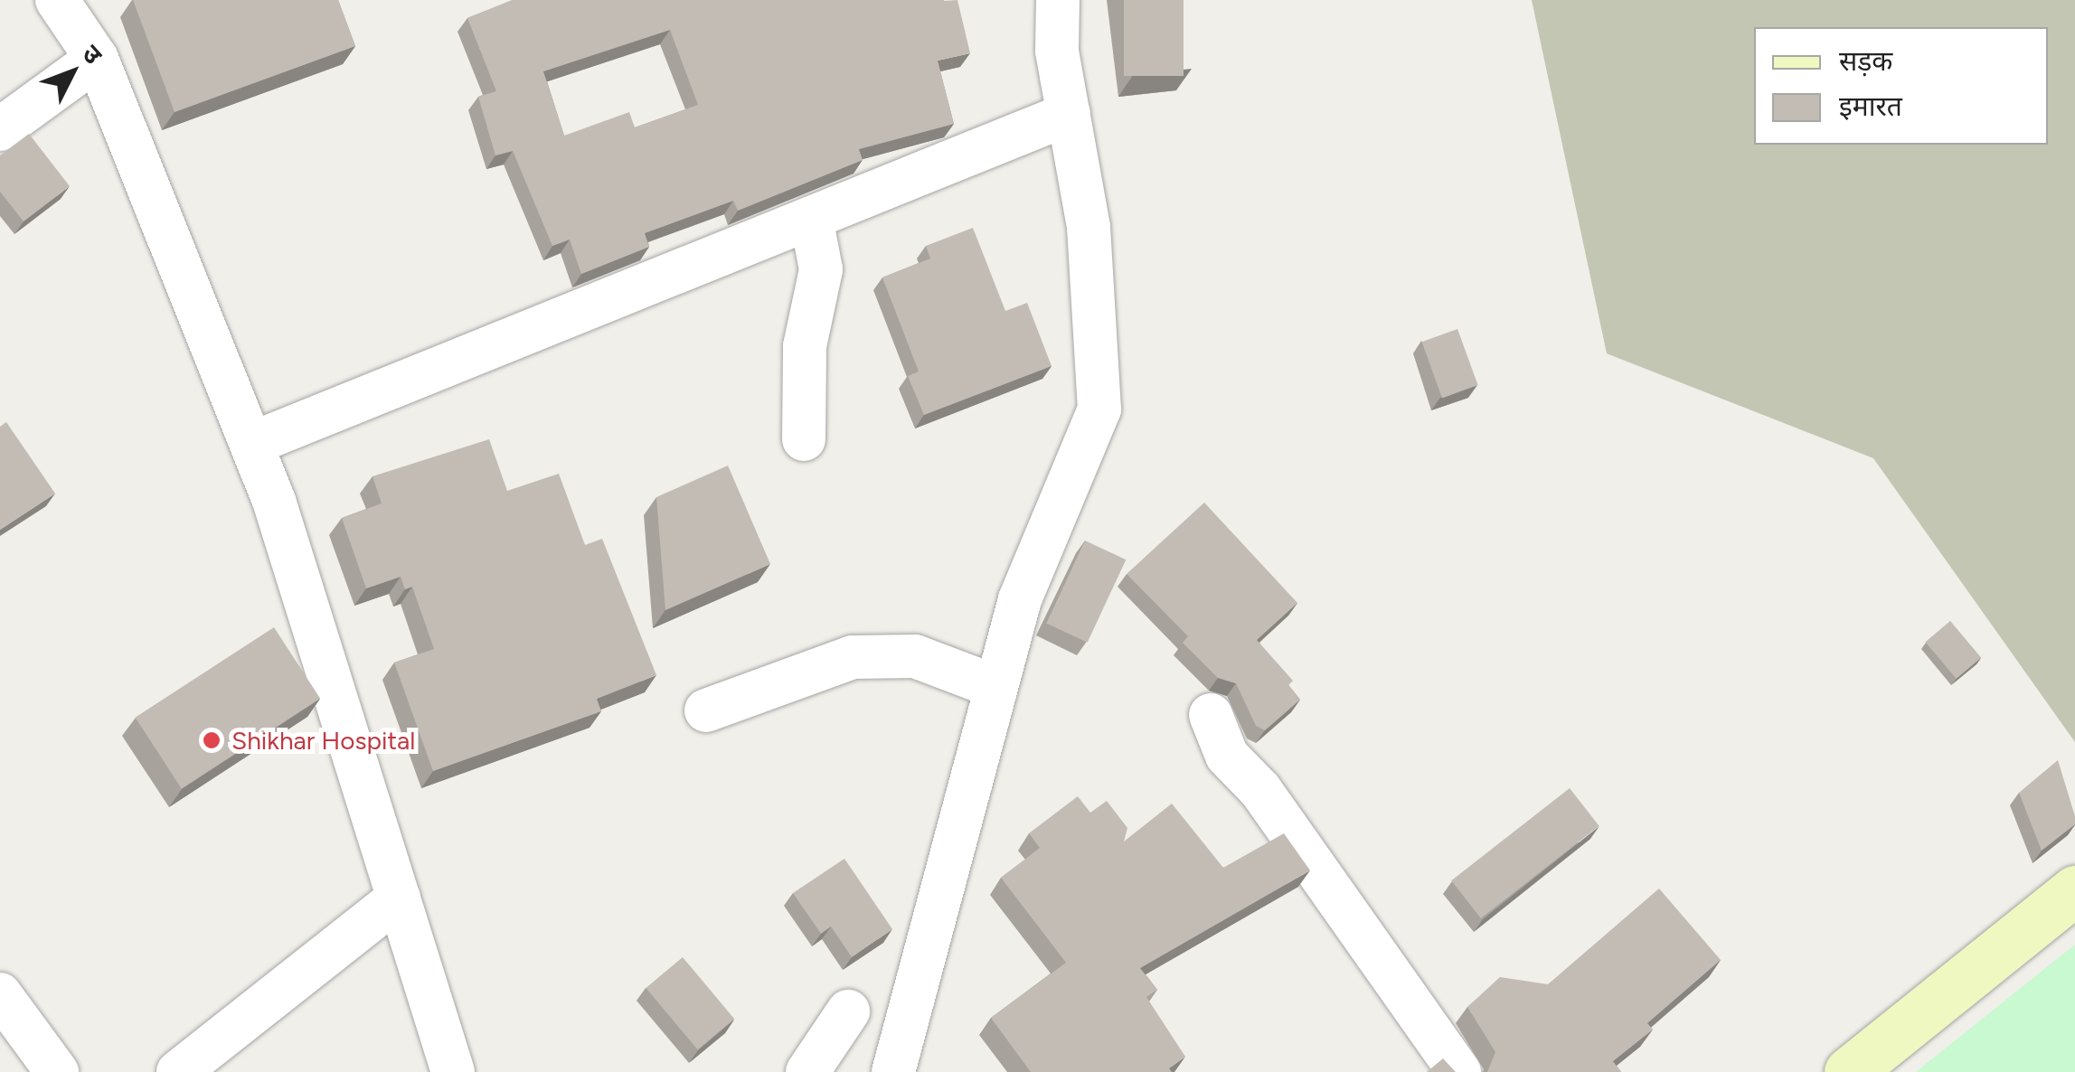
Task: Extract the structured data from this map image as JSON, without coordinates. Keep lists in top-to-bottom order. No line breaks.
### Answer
{"places":["Shikhar Hospital"],"legend":["सड़क","इमारत"],"north":"top right"}
